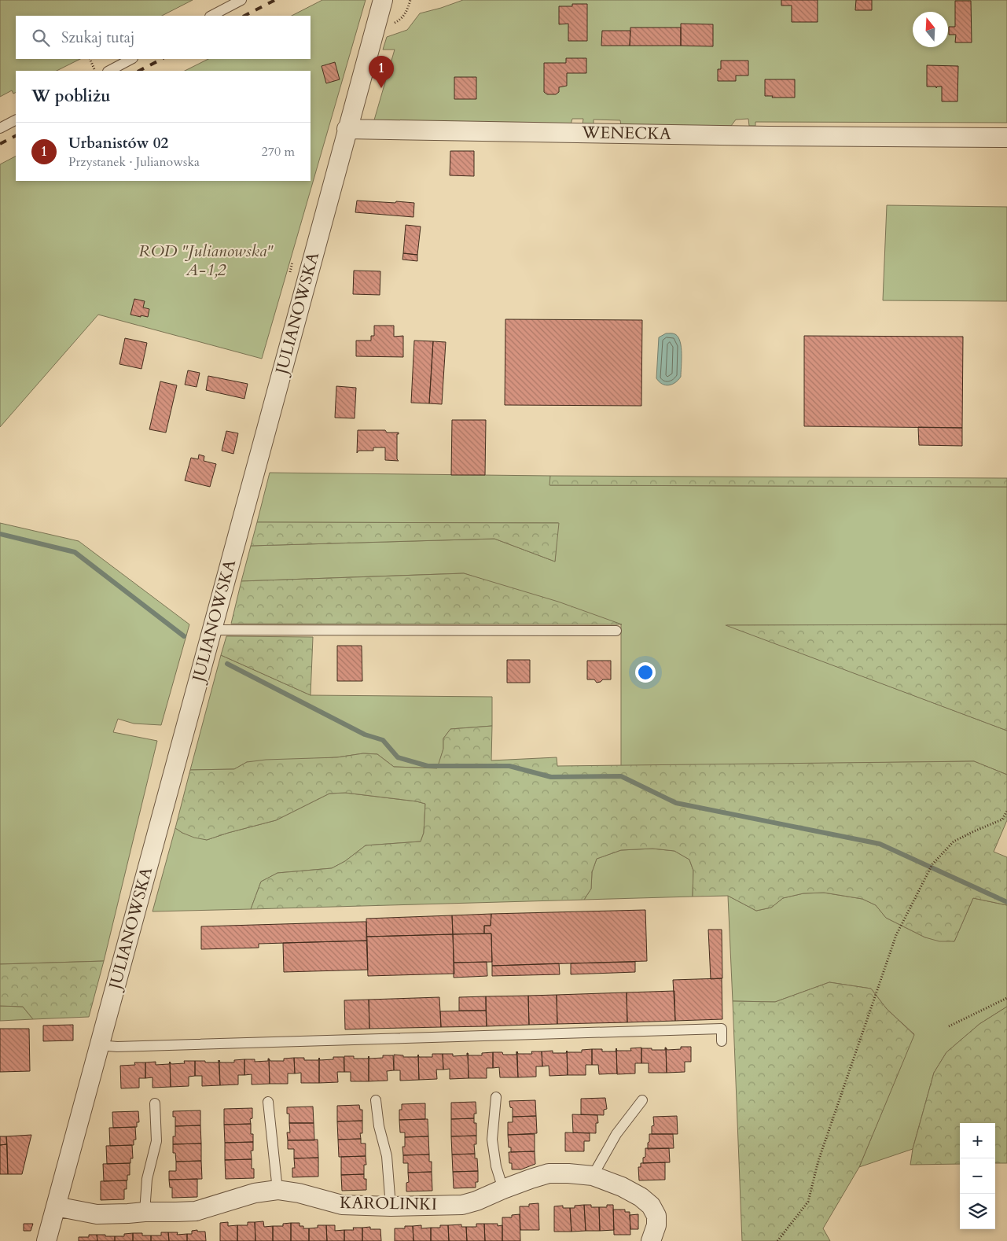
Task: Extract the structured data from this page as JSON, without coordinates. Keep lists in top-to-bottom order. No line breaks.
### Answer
{"streets":{"street":["WENECKA","JULIANOWSKA","KAROLINKI"]},"crossings":[["WENECKA","JULIANOWSKA"],["JULIANOWSKA","KAROLINKI"]],"parks":["ROD \"Julianowska\" A-1,2"],"north":"top","page":{"search":"Szukaj tutaj","pins":"1","heading":"W pobliżu","list":[{"mark":"1","name":"Urbanistów 02","note":"Przystanek · Julianowska","value":"270 m"}],"map_buttons":["+","−"]}}
